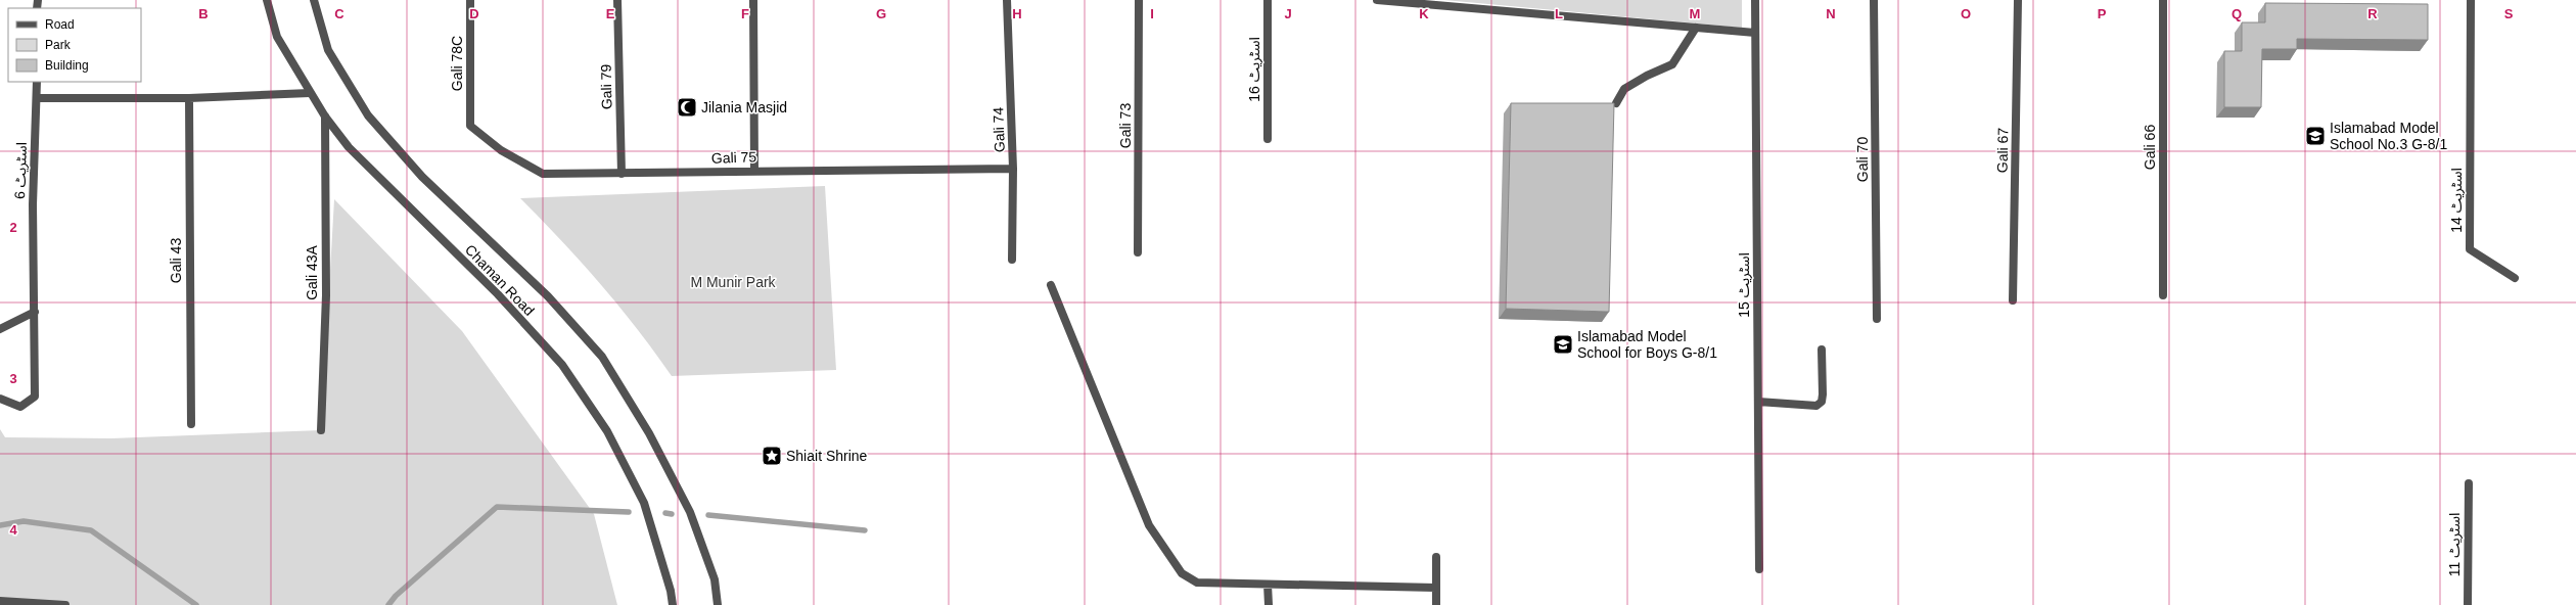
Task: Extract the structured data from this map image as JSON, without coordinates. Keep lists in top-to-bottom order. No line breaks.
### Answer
{"streets":{"street":["Gali 78C","اسٹریٹ 16","Gali 79","Gali 73","Gali 74","Gali 66","Gali 67","Gali 75","Gali 70","اسٹریٹ 6","اسٹریٹ 14","Gali 43","Gali 43A","Chaman Road","اسٹریٹ 15","اسٹریٹ 11"]},"crossings":[["Gali 78C","Gali 75"],["Gali 79","Gali 75"],["Gali 74","Gali 75"],["Gali 43A","Chaman Road"]],"parks":["M Munir Park"],"places":{"mosque":["Jilania Masjid"],"school or university":["Islamabad Model School No.3 G-8/1","Islamabad Model School for Boys G-8/1"],"place":["Shiait Shrine"]},"legend":["Road","Park","Building"],"grid":{"columns":["B","C","D","E","F","G","H","I","J","K","L","M","N","O","P","Q","R","S"],"rows":["2","3","4"]}}
